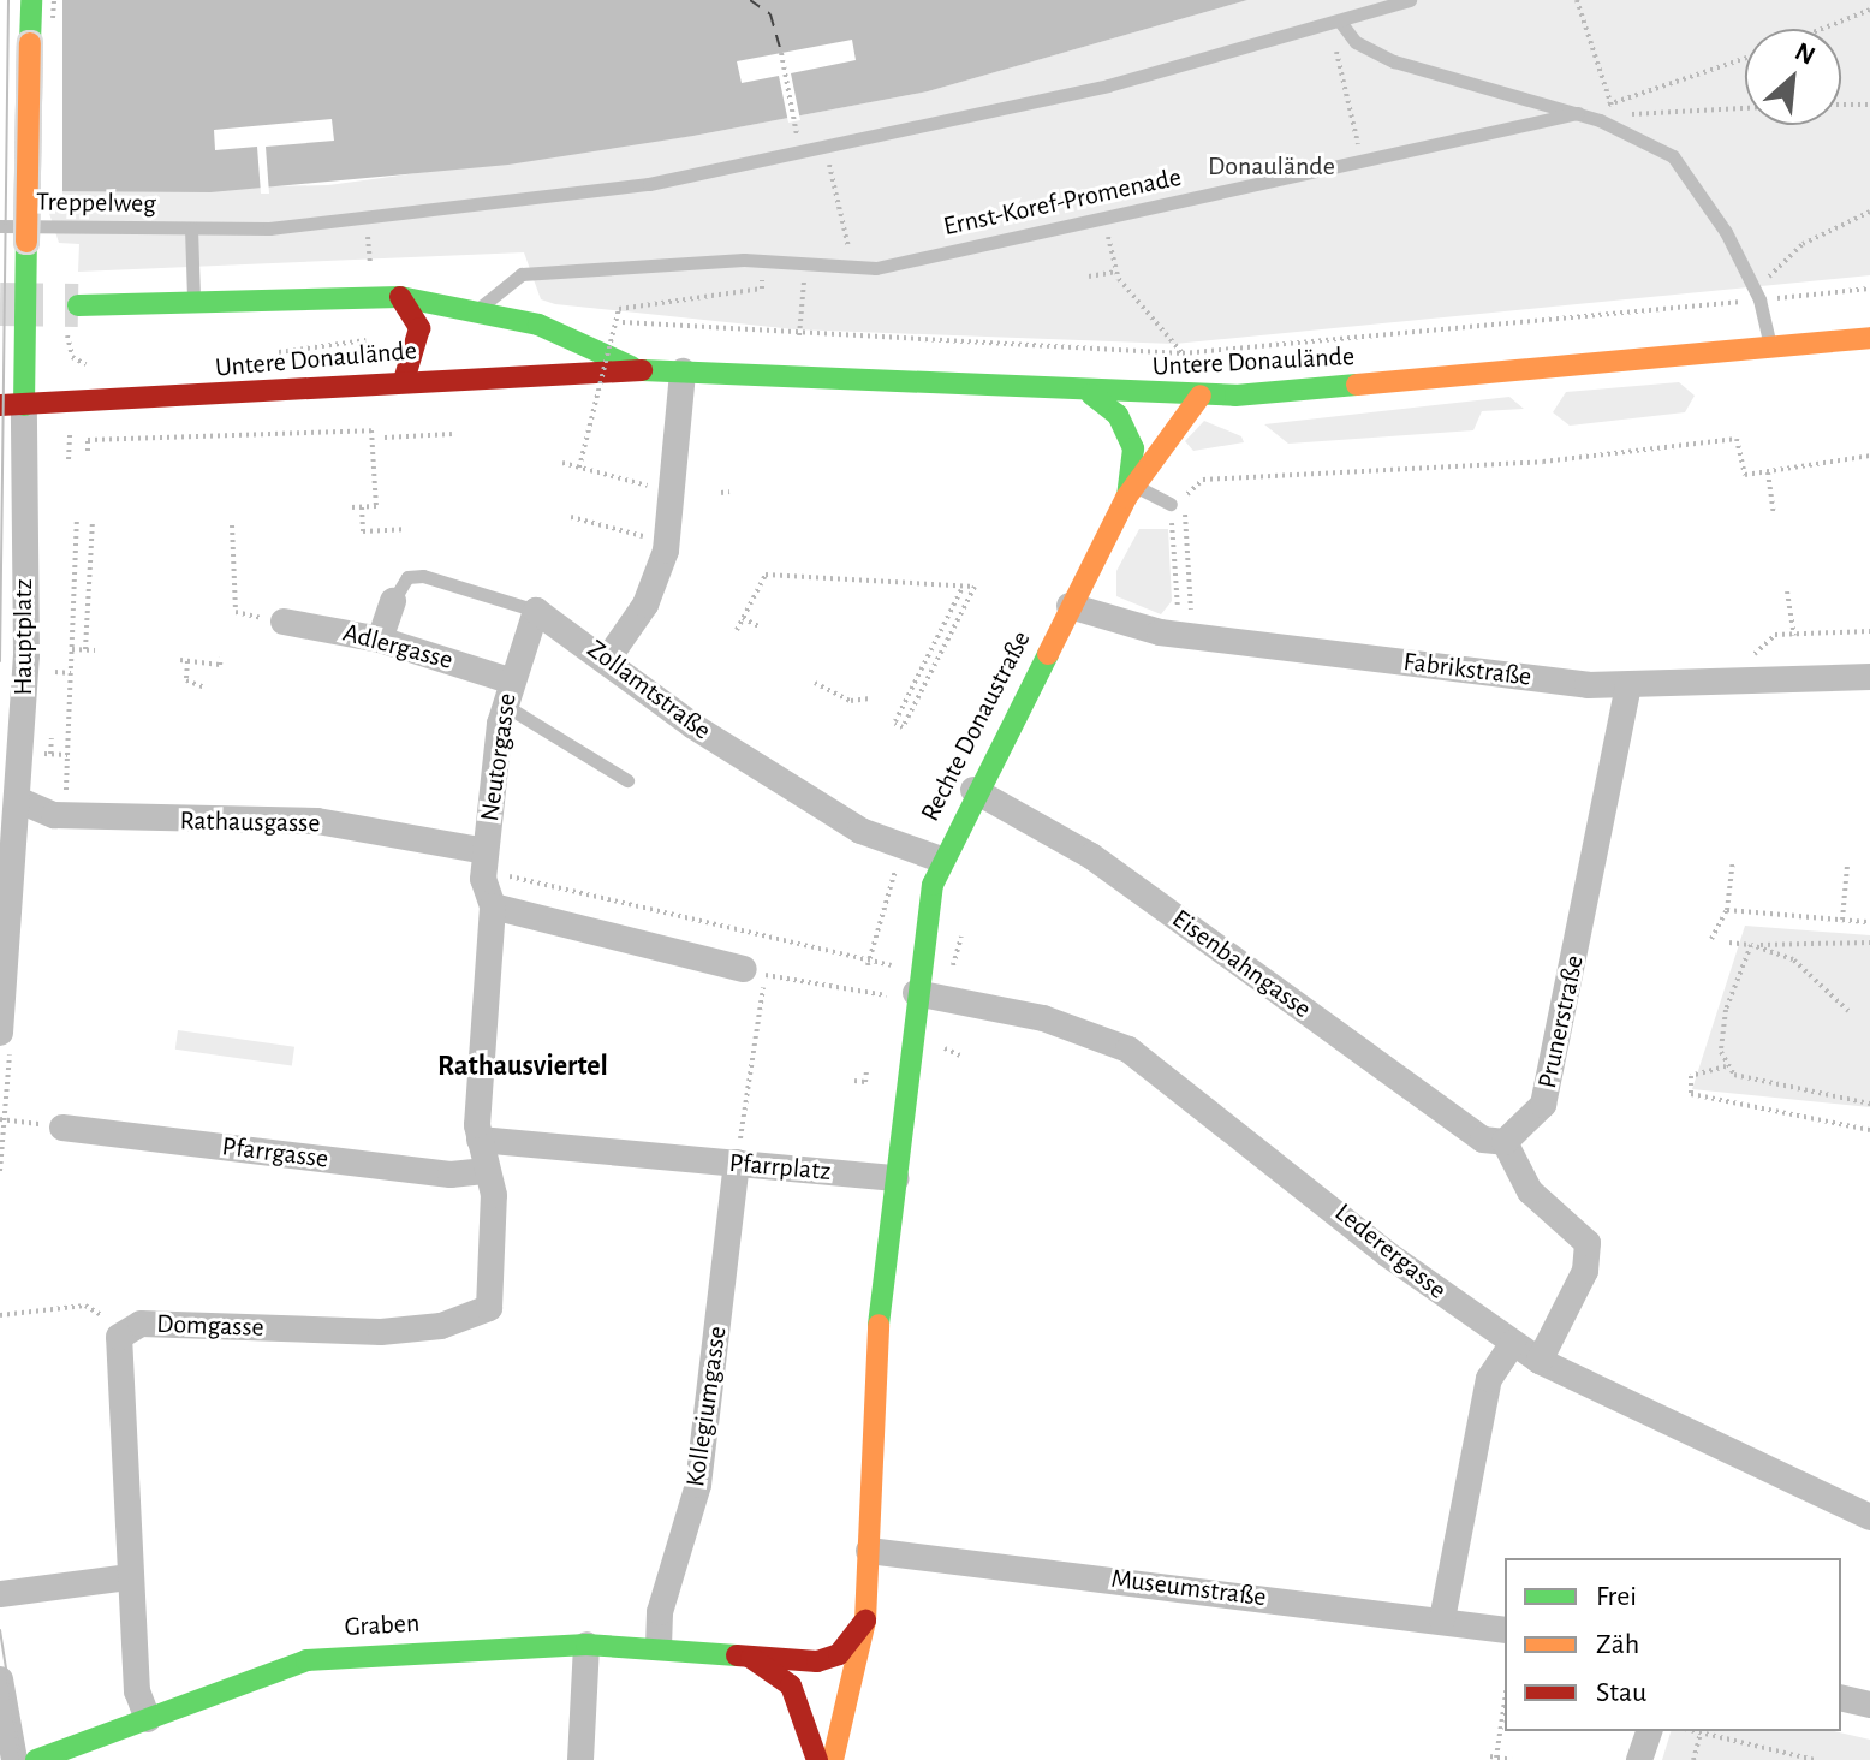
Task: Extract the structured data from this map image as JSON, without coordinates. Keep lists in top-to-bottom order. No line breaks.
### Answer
{"streets":{"main road":["Untere Donaulände","Rechte Donaustraße","Graben"],"street":["Hauptplatz","Adlergasse","Fabrikstraße","Zollamtstraße","Neutorgasse","Rathausgasse","Eisenbahngasse","Prunerstraße","Pfarrgasse","Pfarrplatz","Lederergasse","Domgasse","Kollegiumgasse","Museumstraße"],"lane":["Ernst-Koref-Promenade","Treppelweg"]},"crossings":[["Ernst-Koref-Promenade","Untere Donaulände"],["Untere Donaulände","Hauptplatz"],["Untere Donaulände","Rechte Donaustraße"],["Hauptplatz","Rathausgasse"],["Adlergasse","Zollamtstraße"],["Adlergasse","Neutorgasse"],["Fabrikstraße","Rechte Donaustraße"],["Fabrikstraße","Prunerstraße"],["Zollamtstraße","Rechte Donaustraße"],["Zollamtstraße","Neutorgasse"],["Rechte Donaustraße","Eisenbahngasse"],["Rechte Donaustraße","Lederergasse"],["Neutorgasse","Rathausgasse"],["Eisenbahngasse","Prunerstraße"],["Pfarrgasse","Domgasse"],["Pfarrplatz","Kollegiumgasse"],["Domgasse","Graben"],["Kollegiumgasse","Graben"]],"districts":["Rathausviertel"],"parks":["Donaulände"],"legend":["Frei","Zäh","Stau"],"north":"top right"}
